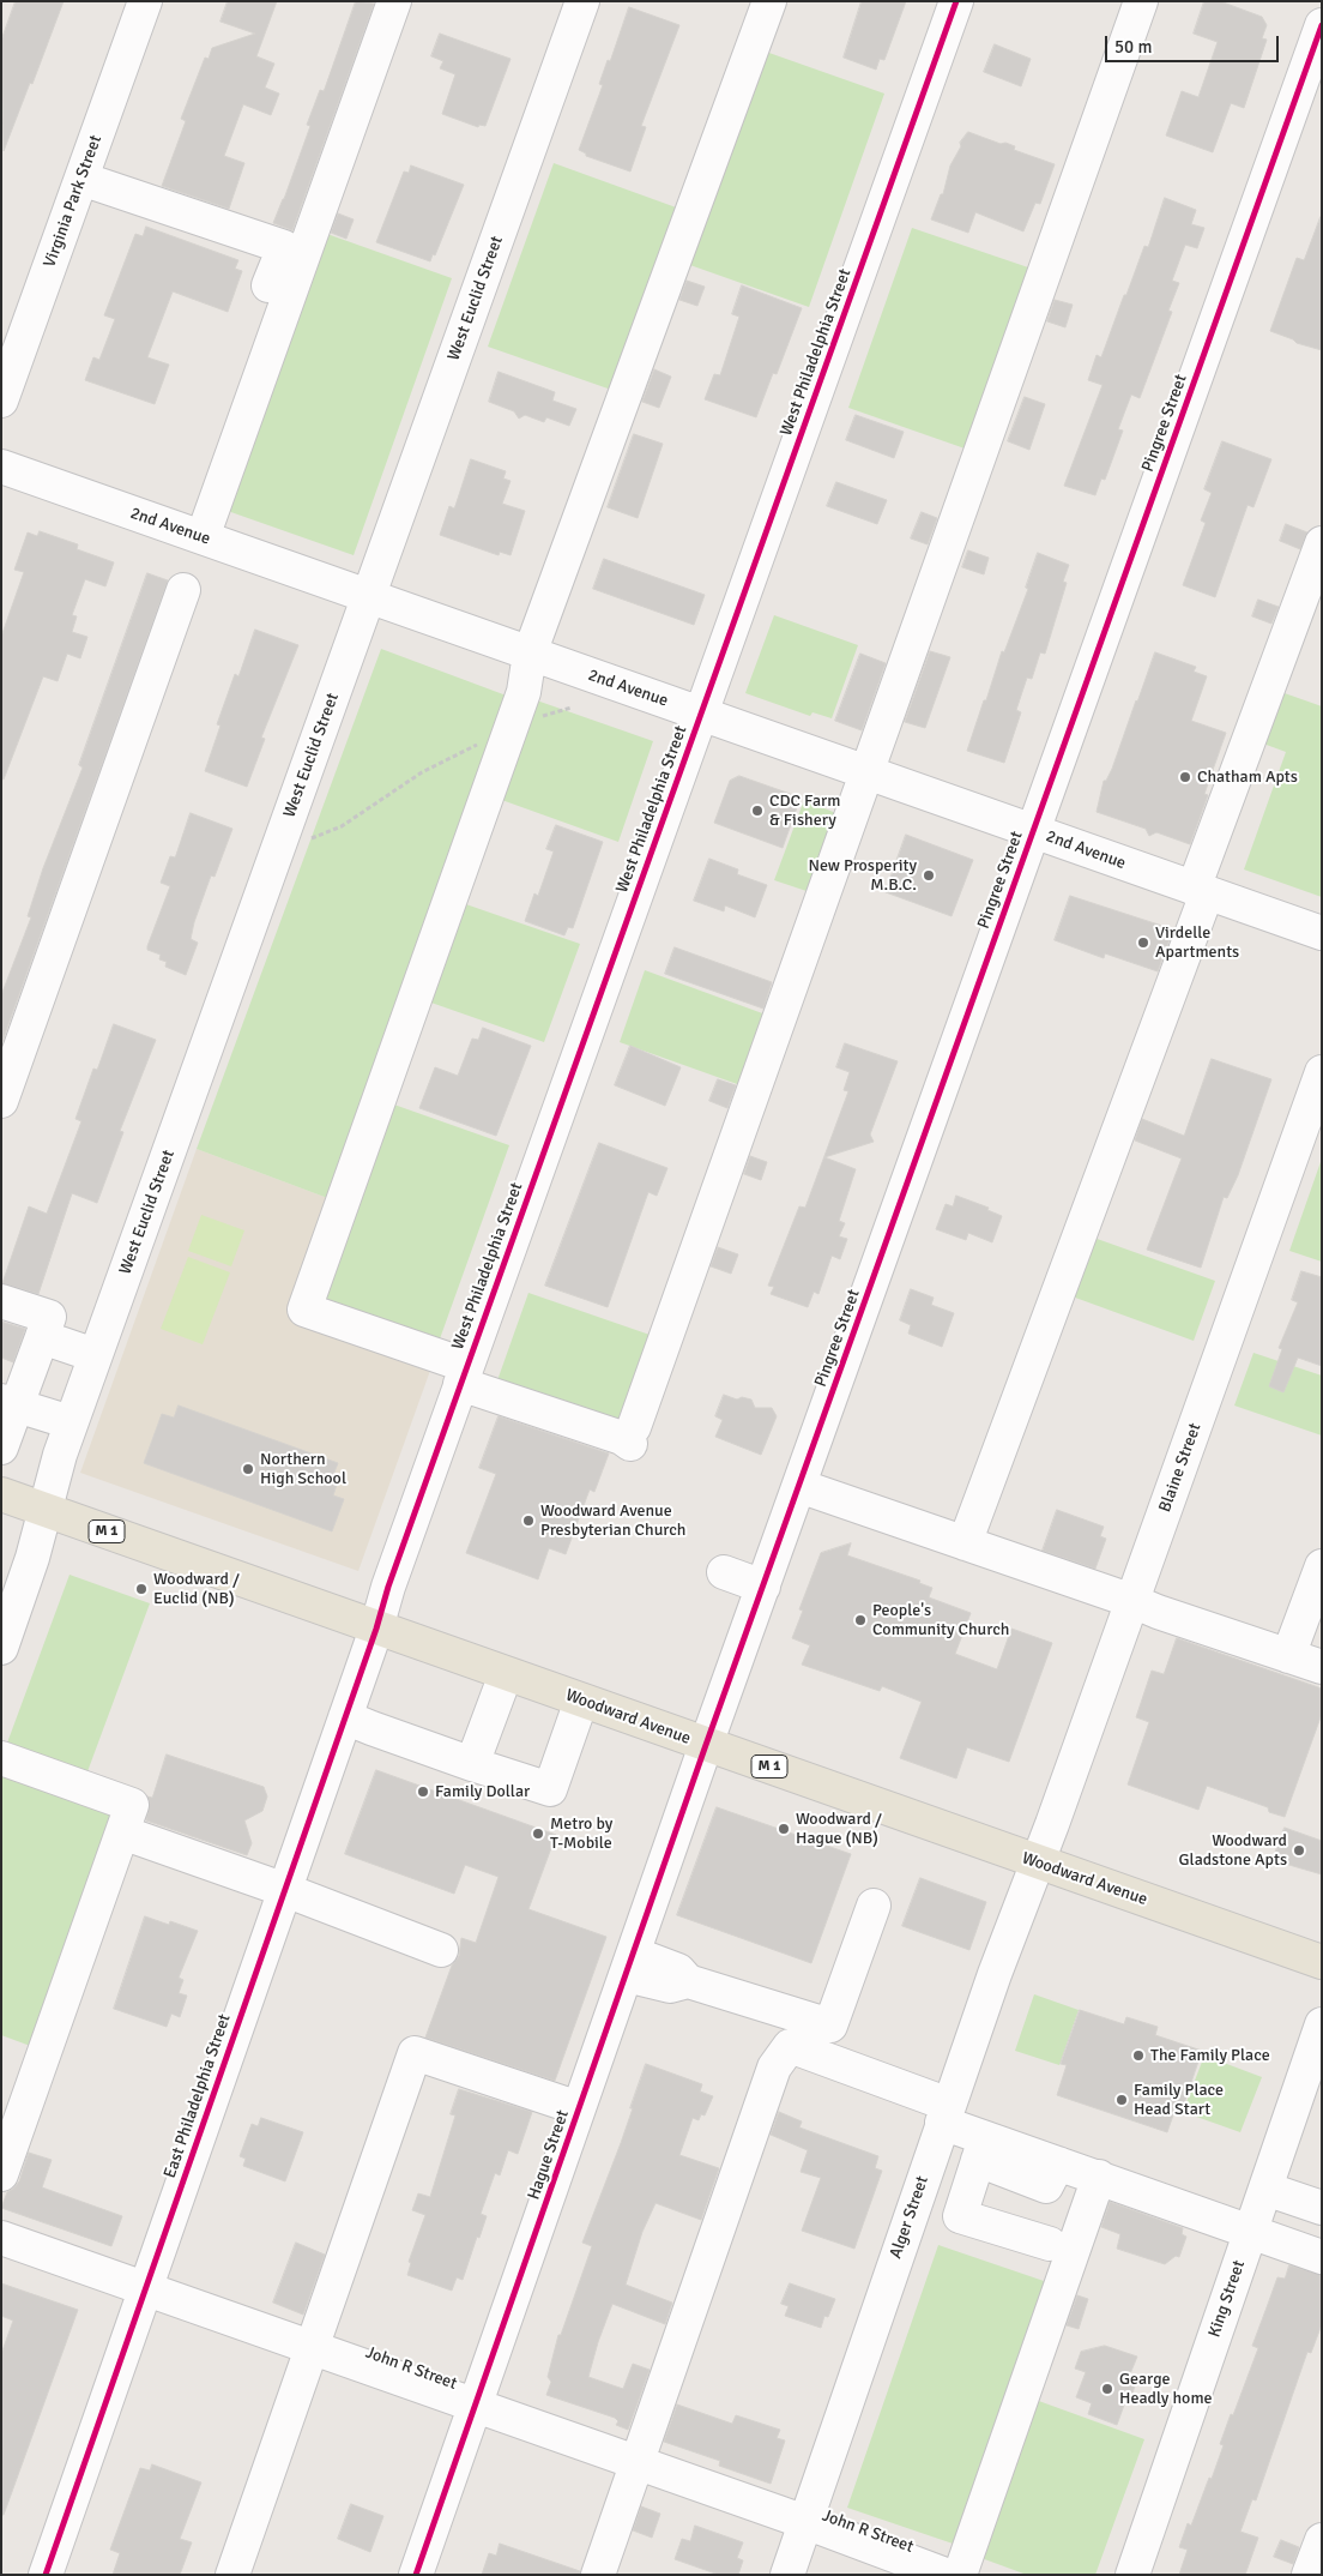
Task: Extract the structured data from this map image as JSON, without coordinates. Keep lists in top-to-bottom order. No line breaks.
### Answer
{"streets":{"main road":["M 1","Woodward Avenue"],"street":["Virginia Park Street","West Euclid Street","West Philadelphia Street","Pingree Street","2nd Avenue","Blaine Street","East Philadelphia Street","Hague Street","Alger Street","King Street","John R Street"]},"crossings":[["West Euclid Street","2nd Avenue"],["West Euclid Street","Woodward Avenue"],["West Philadelphia Street","2nd Avenue"],["West Philadelphia Street","Woodward Avenue"],["West Philadelphia Street","East Philadelphia Street"],["Pingree Street","2nd Avenue"],["Pingree Street","Woodward Avenue"],["Pingree Street","Hague Street"],["Blaine Street","Woodward Avenue"],["Blaine Street","Alger Street"],["Woodward Avenue","East Philadelphia Street"],["Woodward Avenue","Hague Street"],["Woodward Avenue","Alger Street"],["East Philadelphia Street","John R Street"],["Hague Street","John R Street"],["Alger Street","John R Street"]],"places":["Chatham Apts","CDC Farm & Fishery","New Prosperity M.B.C.","Virdelle Apartments","Northern High School","Woodward Avenue Presbyterian Church","Woodward / Euclid (NB)","People's Community Church","Family Dollar","Woodward / Hague (NB)","Metro by T-Mobile","Woodward Gladstone Apts","The Family Place","Family Place Head Start","Gearge Headly home"],"scale_bar":"50 m"}
